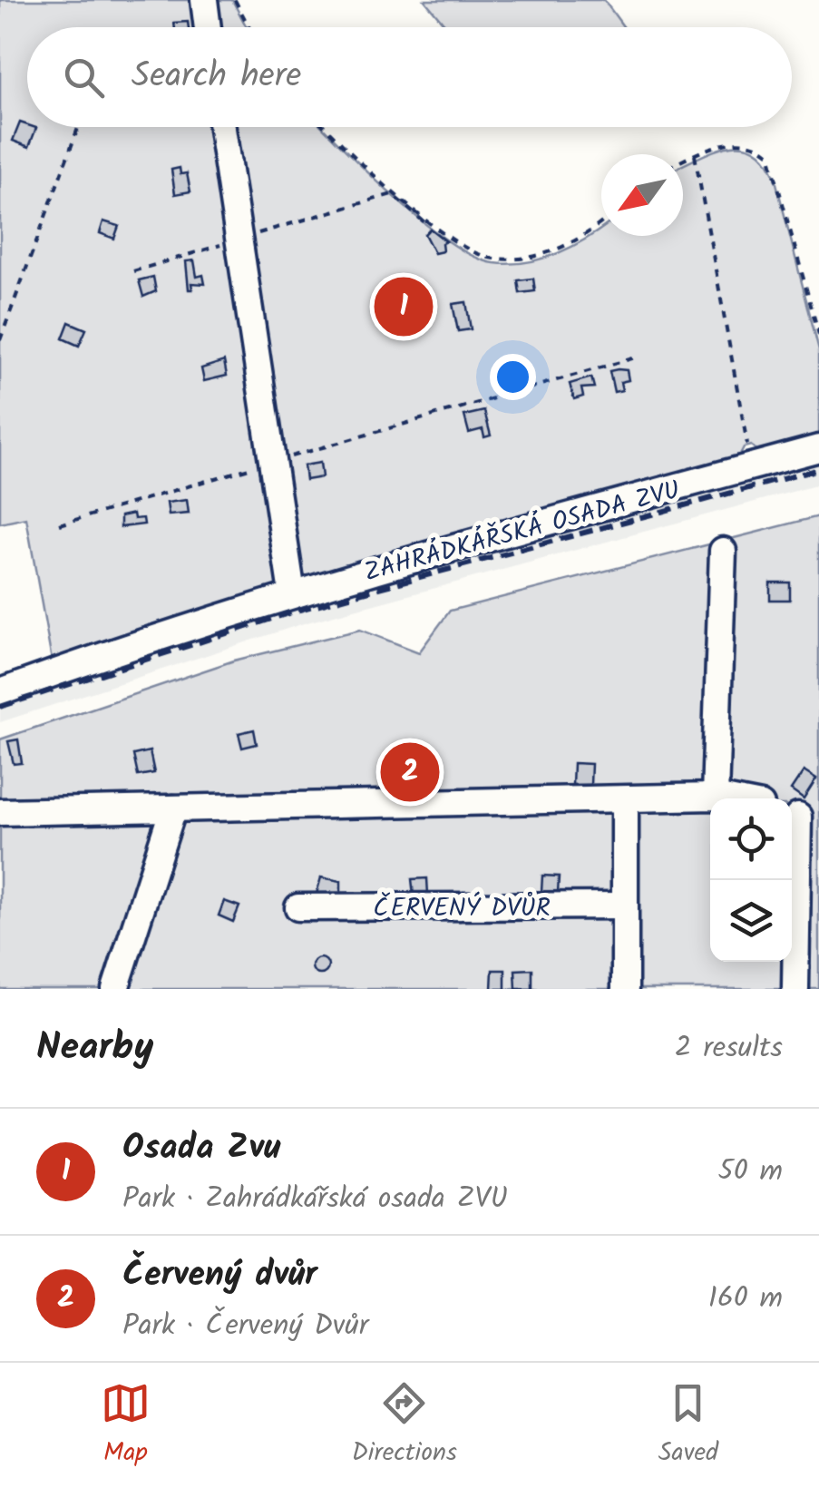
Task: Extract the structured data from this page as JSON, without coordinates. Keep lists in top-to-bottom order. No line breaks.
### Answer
{"streets":{"street":["ZAHRÁDKÁŘSKÁ OSADA ZVU","ČERVENÝ DVŮR"]},"north":"bottom left","page":{"search":"Search here","pins":["1","2"],"heading":["Nearby","2 results"],"list":[{"mark":"1","name":"Osada Zvu","note":"Park · Zahrádkářská osada ZVU","value":"50 m"},{"mark":"2","name":"Červený dvůr","note":"Park · Červený Dvůr","value":"160 m"}],"nav":["Map","Directions","Saved"]}}
